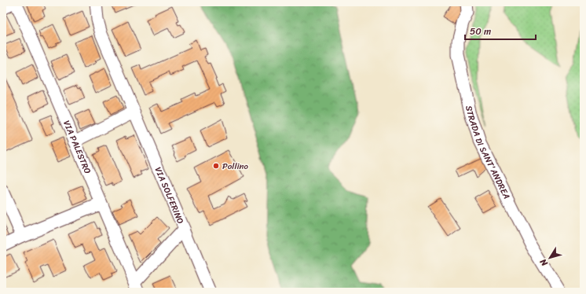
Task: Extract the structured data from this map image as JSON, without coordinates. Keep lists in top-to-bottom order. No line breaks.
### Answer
{"streets":{"street":["VIA PALESTRO","STRADA DI SANT'ANDREA","VIA SOLFERINO"]},"crossings":[["VIA PALESTRO","VIA SOLFERINO"]],"places":["Pollino"],"scale_bar":"50 m","north":"bottom left"}
